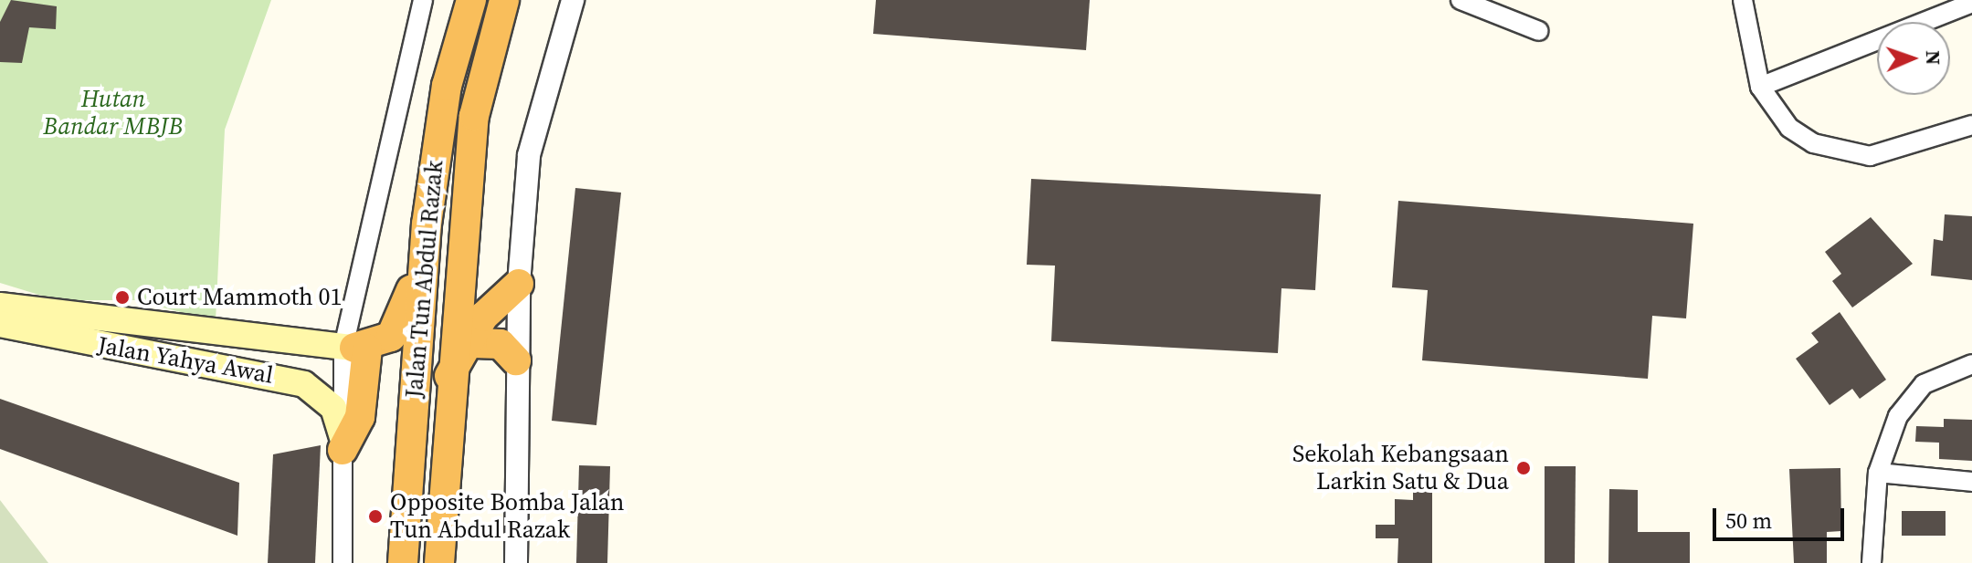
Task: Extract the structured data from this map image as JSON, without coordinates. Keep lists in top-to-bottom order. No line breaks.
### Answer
{"streets":{"highway":["Jalan Tun Abdul Razak"],"main road":["Jalan Yahya Awal"]},"parks":["Hutan Bandar MBJB"],"places":["Court Mammoth 01","Sekolah Kebangsaan Larkin Satu & Dua","Opposite Bomba Jalan Tun Abdul Razak"],"scale_bar":"50 m","north":"right"}
